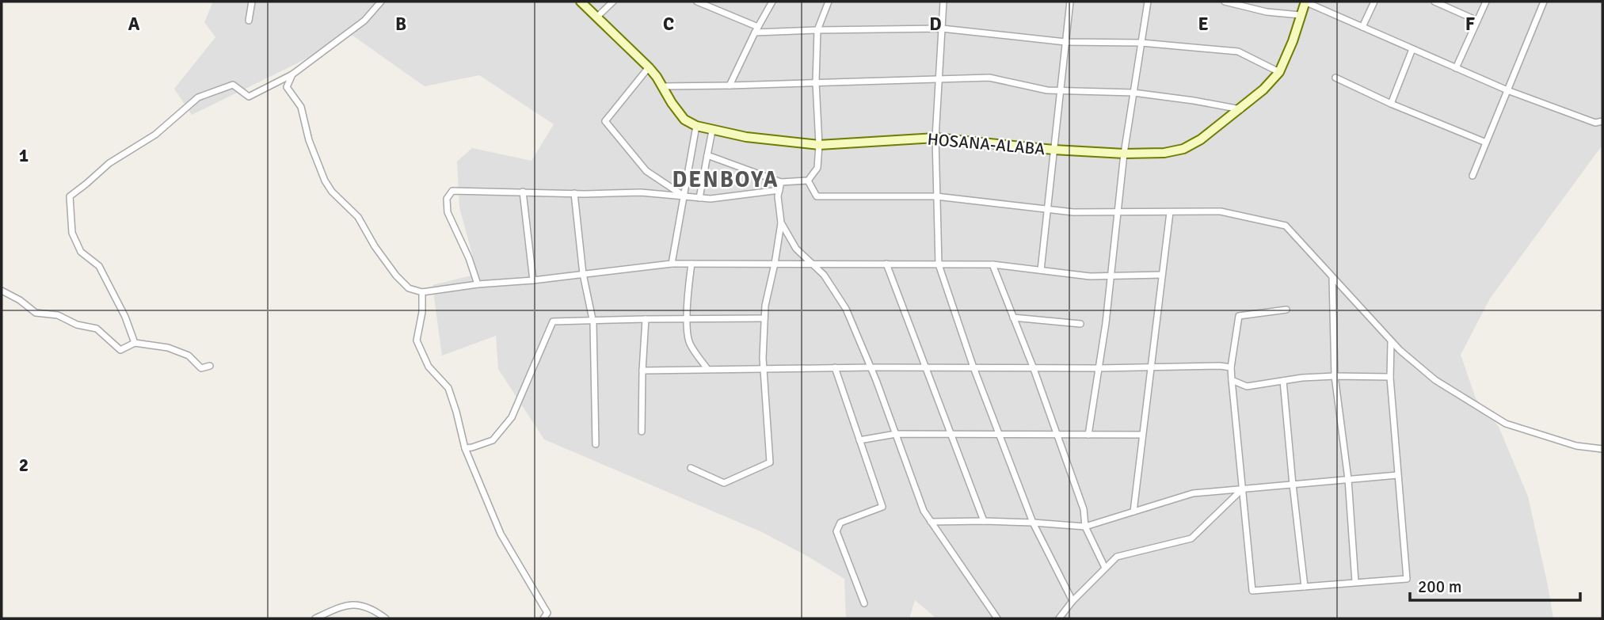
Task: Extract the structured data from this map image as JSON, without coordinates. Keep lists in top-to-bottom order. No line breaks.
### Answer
{"streets":{"main road":["HOSANA-ALABA"]},"districts":["DENBOYA"],"scale_bar":"200 m","grid":{"columns":["A","B","C","D","E","F"],"rows":["1","2"]}}
